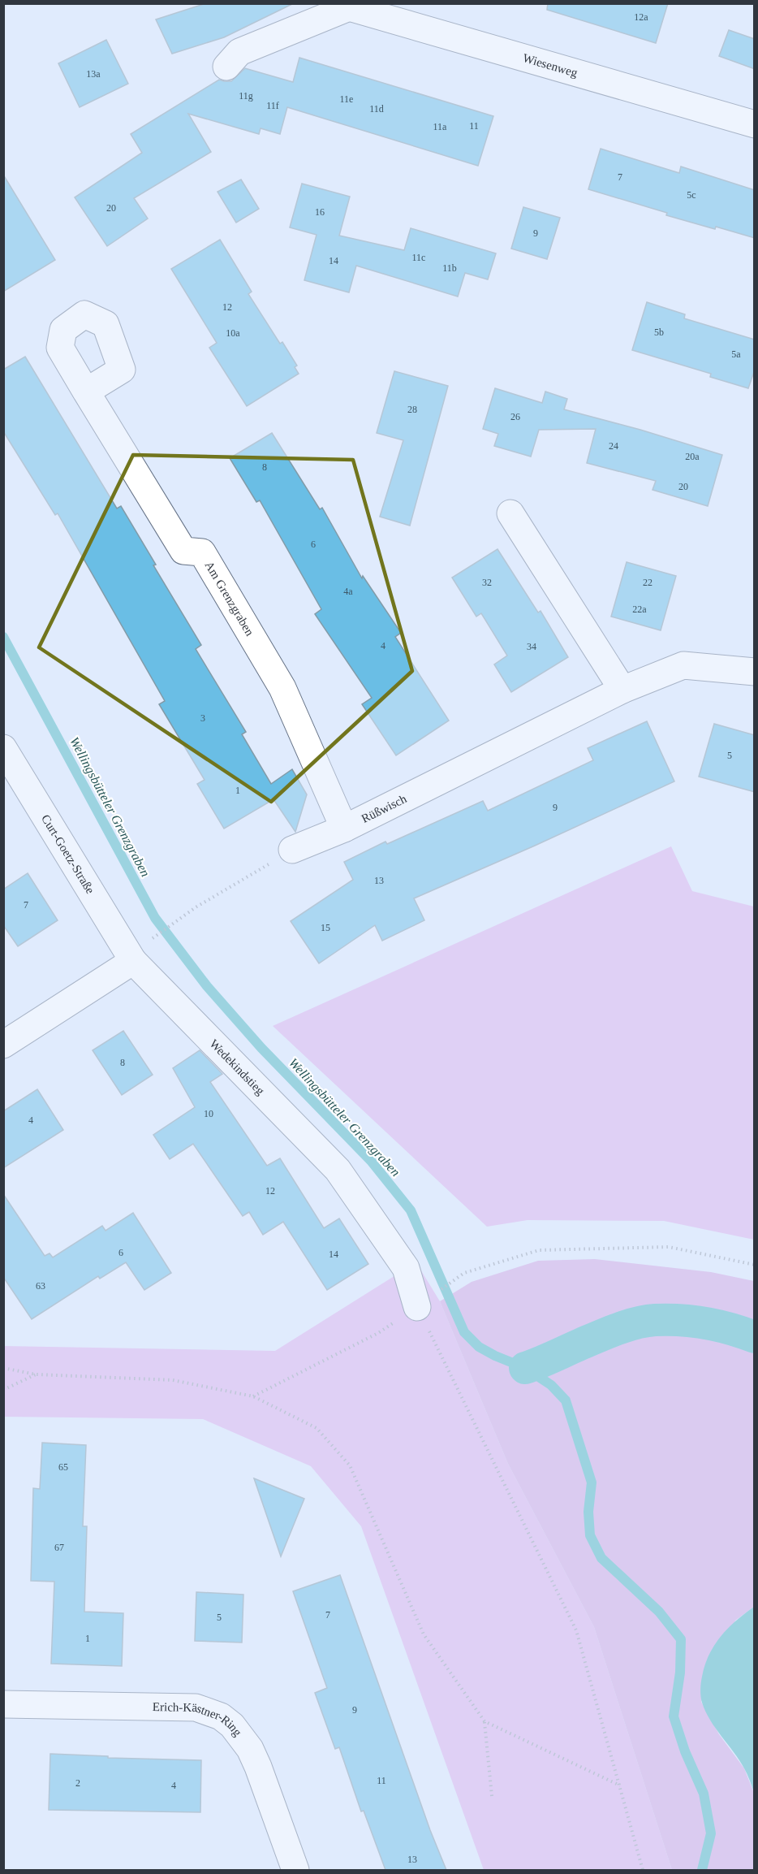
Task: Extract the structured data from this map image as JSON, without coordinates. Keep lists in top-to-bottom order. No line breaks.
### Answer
{"streets":{"street":["Wiesenweg","Am Grenzgraben","Rüßwisch","Curt-Goetz-Straße","Wedekindstieg","Erich-Kästner-Ring"]},"crossings":[["Am Grenzgraben","Rüßwisch"],["Curt-Goetz-Straße","Wedekindstieg"]],"water":["Wellingsbütteler Grenzgraben"],"house_numbers":["12a","13a","11g","11e","11f","11d","11","11a","7","5c","20","16","9","11c","14","11b","12","5b","10a","5a","28","26","24","20a","8","20","6","32","22","4a","22a","4","34","3","5","1","9","13","7","15","8","10","4","12","6","14","63","65","67","7","5","1","9","11","2","4","13"]}
